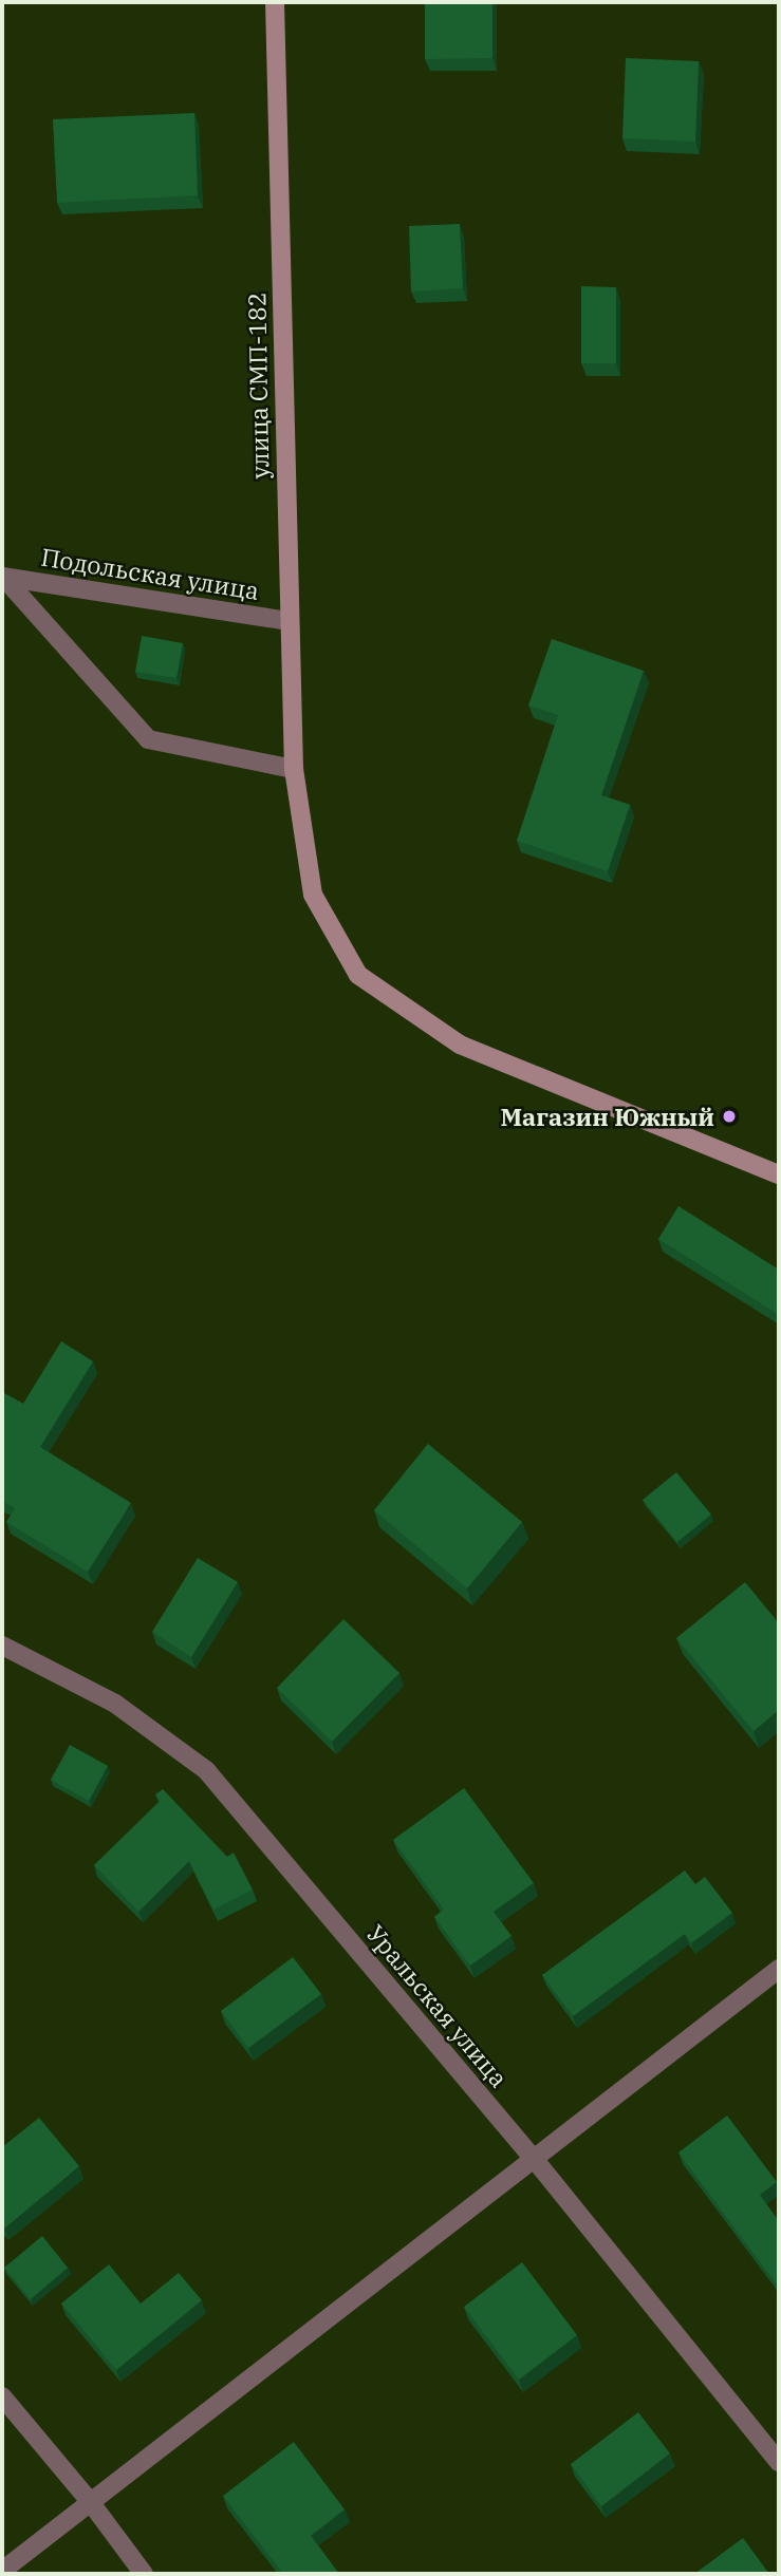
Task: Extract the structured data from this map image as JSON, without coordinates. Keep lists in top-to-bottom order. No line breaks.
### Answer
{"streets":{"street":["улица СМП-182","Подольская улица","Уральская улица"]},"crossings":[["улица СМП-182","Подольская улица"]],"places":["Магазин Южный"]}
